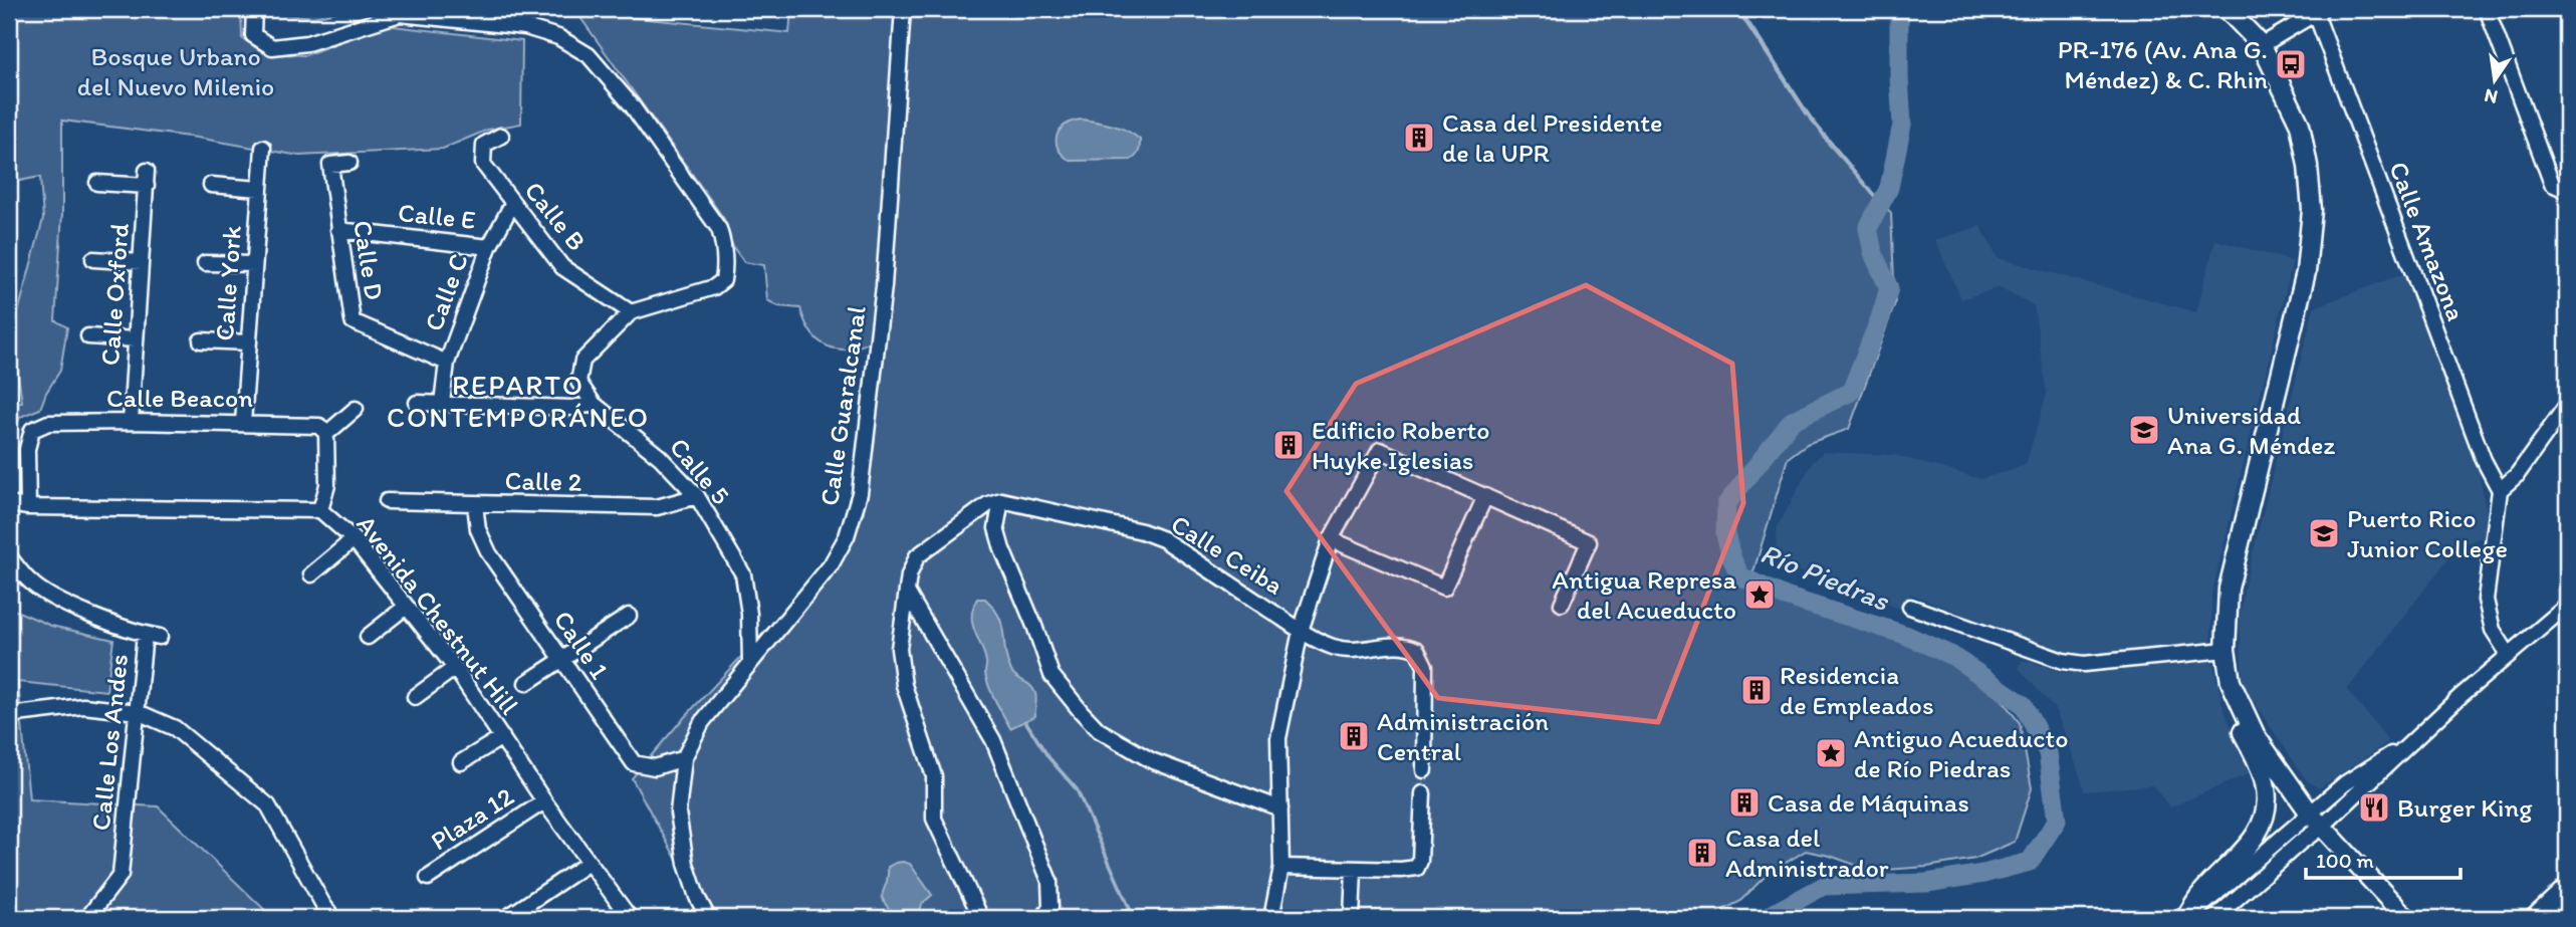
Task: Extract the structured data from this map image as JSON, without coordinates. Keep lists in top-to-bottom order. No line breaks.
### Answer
{"streets":{"street":["Calle E","Calle B","Calle Amazona","Calle D","Calle York","Calle C","Calle Oxford","Calle Beacon","Calle Guaralcanal","Calle 5","Calle 2","Calle Ceiba","Avenida Chestnut Hill","Calle 1","Calle Los Andes","Plaza 12"]},"crossings":[["Calle E","Calle D"],["Calle E","Calle C"],["Calle B","Calle C"],["Calle B","Calle 5"],["Calle D","Calle C"],["Calle York","Calle Beacon"],["Calle Oxford","Calle Beacon"],["Calle Beacon","Avenida Chestnut Hill"],["Calle Guaralcanal","Calle 5"],["Calle Guaralcanal","Calle 1"],["Calle 5","Calle 2"],["Calle 2","Calle 1"],["Avenida Chestnut Hill","Plaza 12"]],"districts":["REPARTO CONTEMPORÁNEO"],"water":["Río Piedras"],"parks":["Bosque Urbano del Nuevo Milenio"],"places":{"bus stop":["PR-176 (Av. Ana G. Méndez) & C. Rhin"],"building":["Casa del Presidente de la UPR","Edificio Roberto Huyke Iglesias","Residencia de Empleados","Administración Central","Casa de Máquinas","Casa del Administrador"],"school or university":["Universidad Ana G. Méndez","Puerto Rico Junior College"],"place":["Antigua Represa del Acueducto","Antiguo Acueducto de Río Piedras"],"restaurant":["Burger King"]},"scale_bar":"100 m","north":"bottom"}
